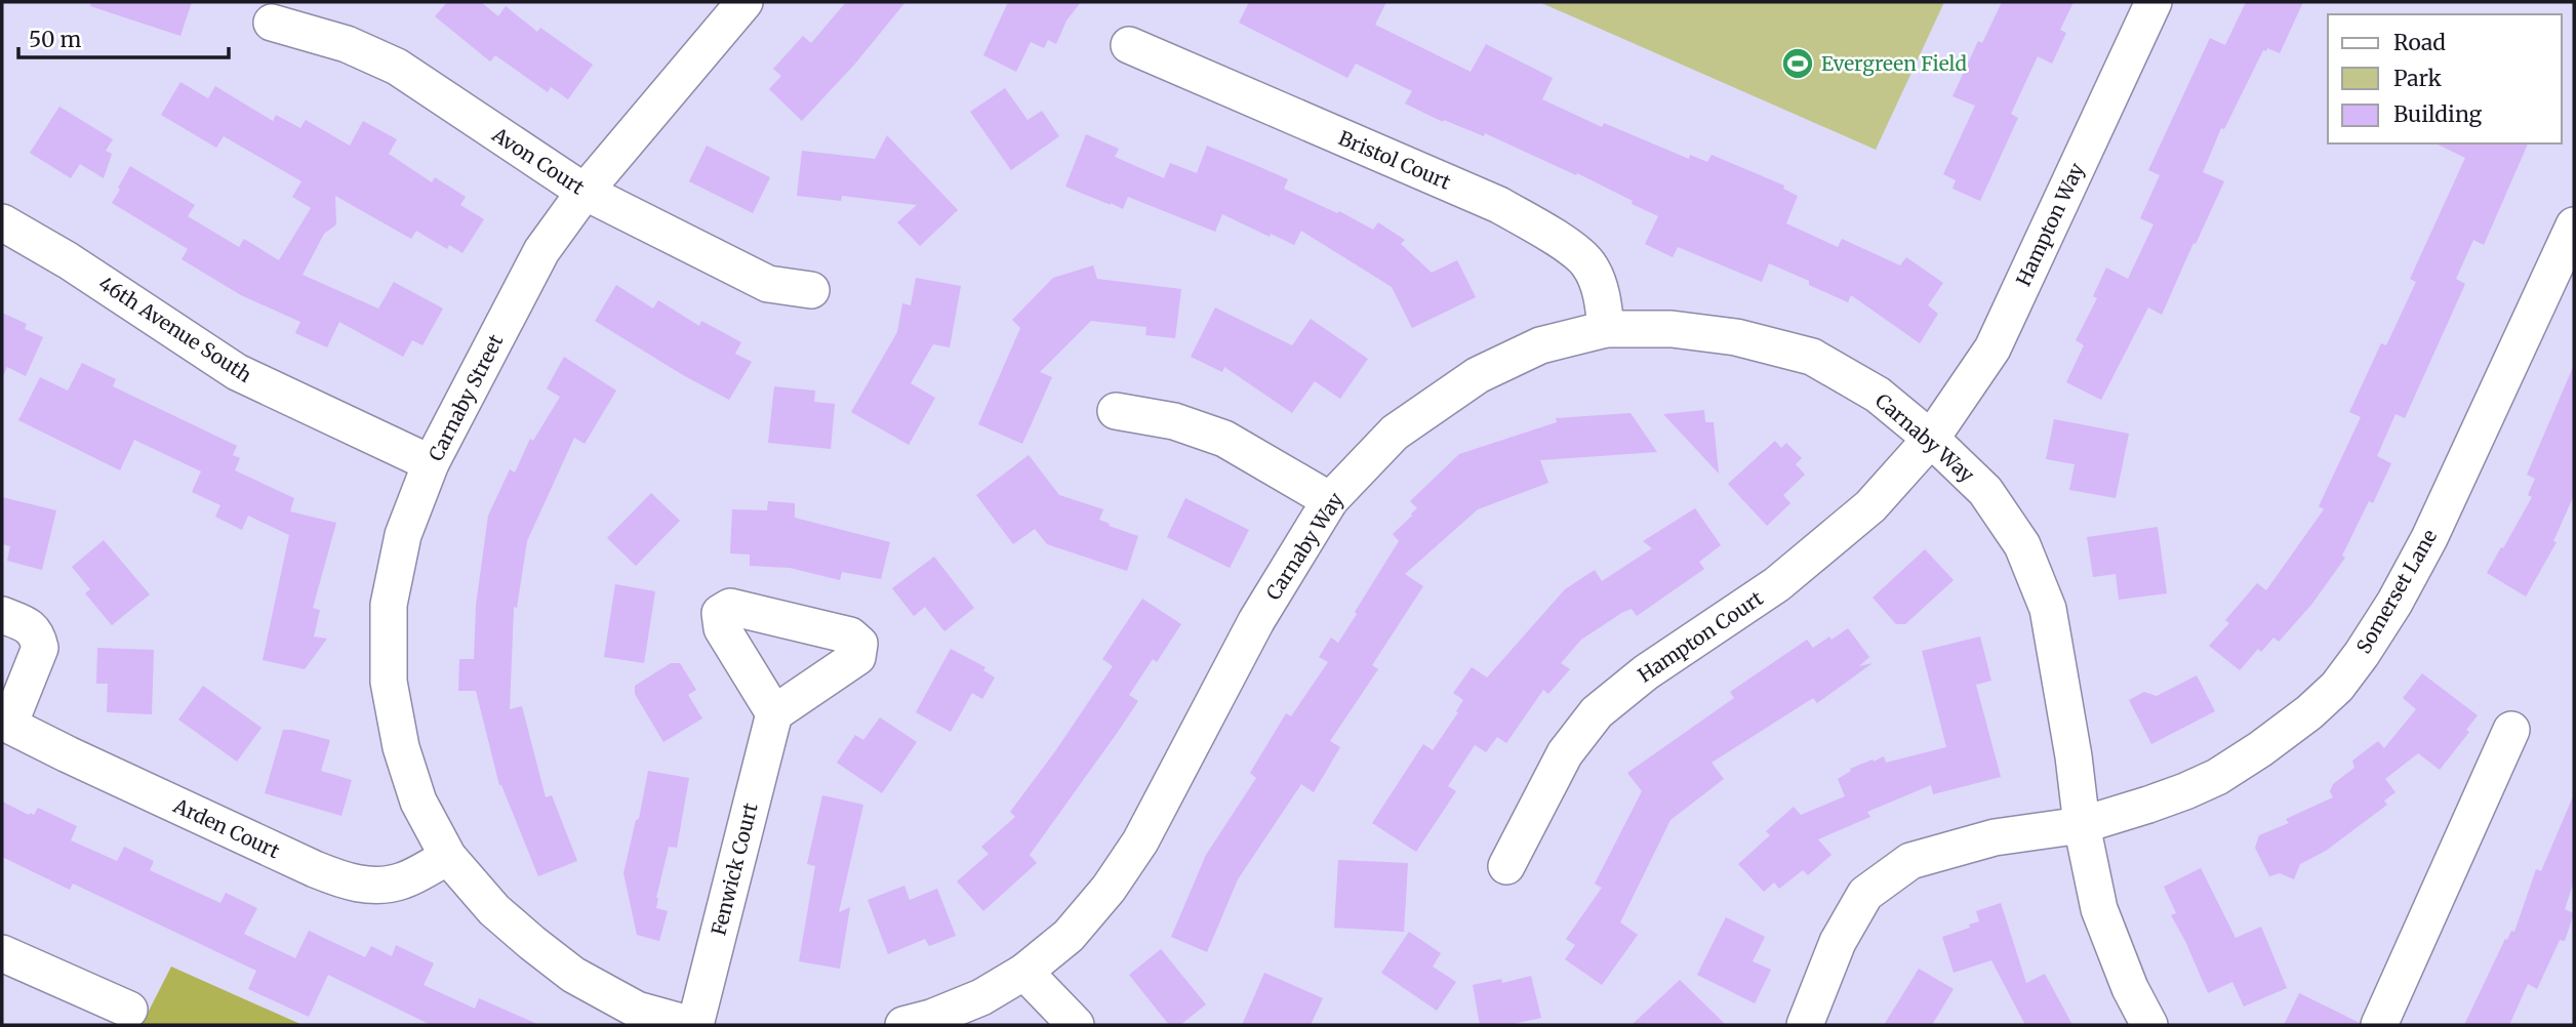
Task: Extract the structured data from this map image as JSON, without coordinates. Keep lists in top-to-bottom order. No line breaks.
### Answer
{"streets":{"street":["Bristol Court","Avon Court","Hampton Way","46th Avenue South","Carnaby Street","Carnaby Way","Somerset Lane","Hampton Court","Arden Court","Fenwick Court"]},"crossings":[["Bristol Court","Carnaby Way"],["Avon Court","Carnaby Street"],["Hampton Way","Carnaby Way"],["Hampton Way","Hampton Court"],["46th Avenue South","Carnaby Street"],["Carnaby Street","Arden Court"],["Carnaby Way","Somerset Lane"],["Carnaby Way","Hampton Court"]],"places":{"sports":["Evergreen Field"]},"legend":["Road","Park","Building"],"scale_bar":"50 m"}
